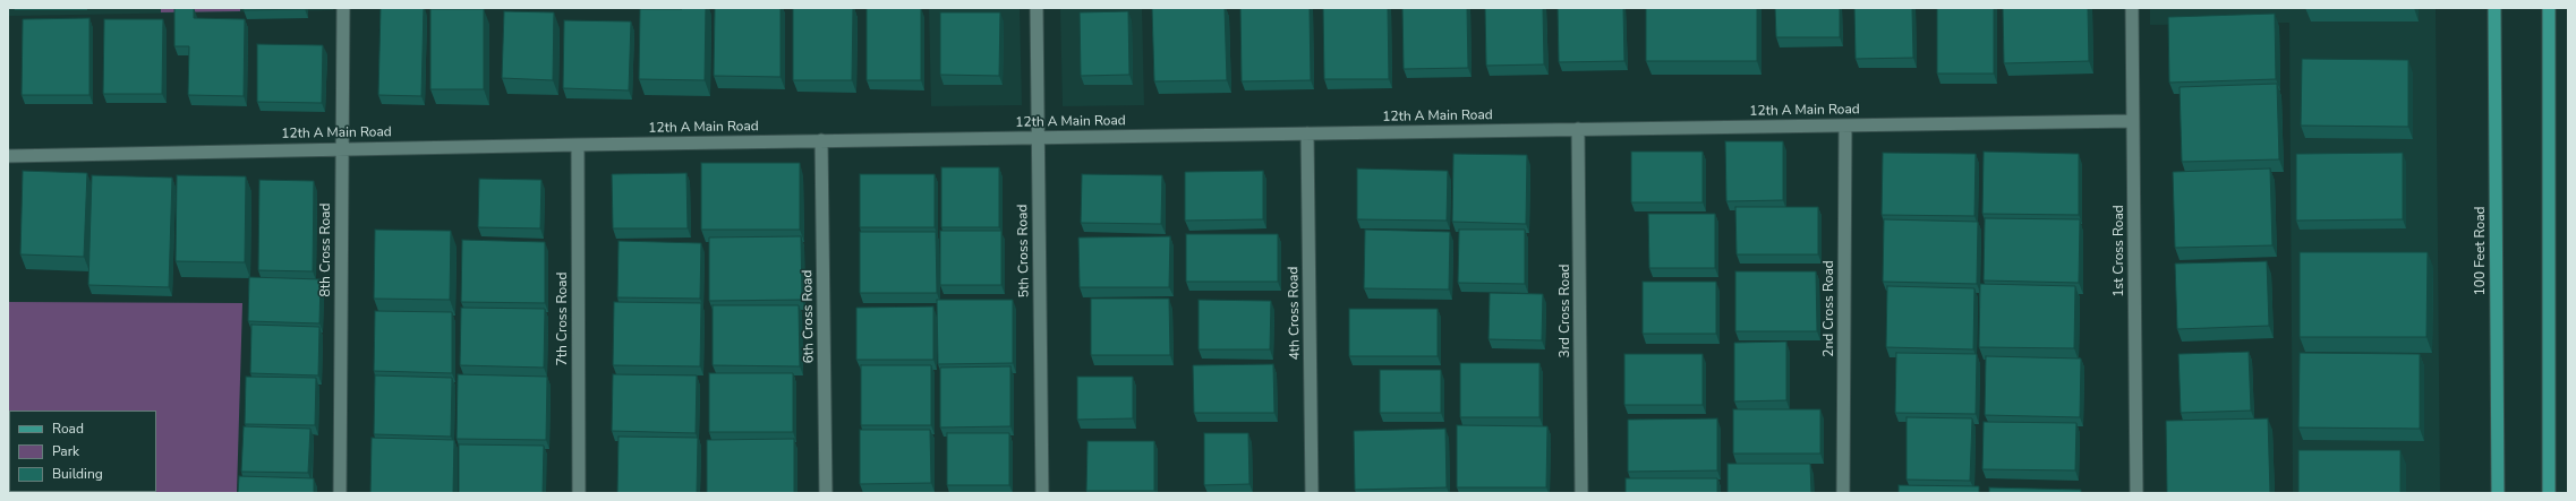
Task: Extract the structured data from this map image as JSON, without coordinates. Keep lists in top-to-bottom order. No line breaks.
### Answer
{"streets":{"main road":["100 Feet Road"],"street":["12th A Main Road","8th Cross Road","5th Cross Road","1st Cross Road","2nd Cross Road","3rd Cross Road","4th Cross Road","6th Cross Road","7th Cross Road"]},"crossings":[["12th A Main Road","8th Cross Road"],["12th A Main Road","5th Cross Road"],["12th A Main Road","1st Cross Road"],["12th A Main Road","2nd Cross Road"],["12th A Main Road","3rd Cross Road"],["12th A Main Road","4th Cross Road"],["12th A Main Road","6th Cross Road"],["12th A Main Road","7th Cross Road"]],"legend":["Road","Park","Building"]}
